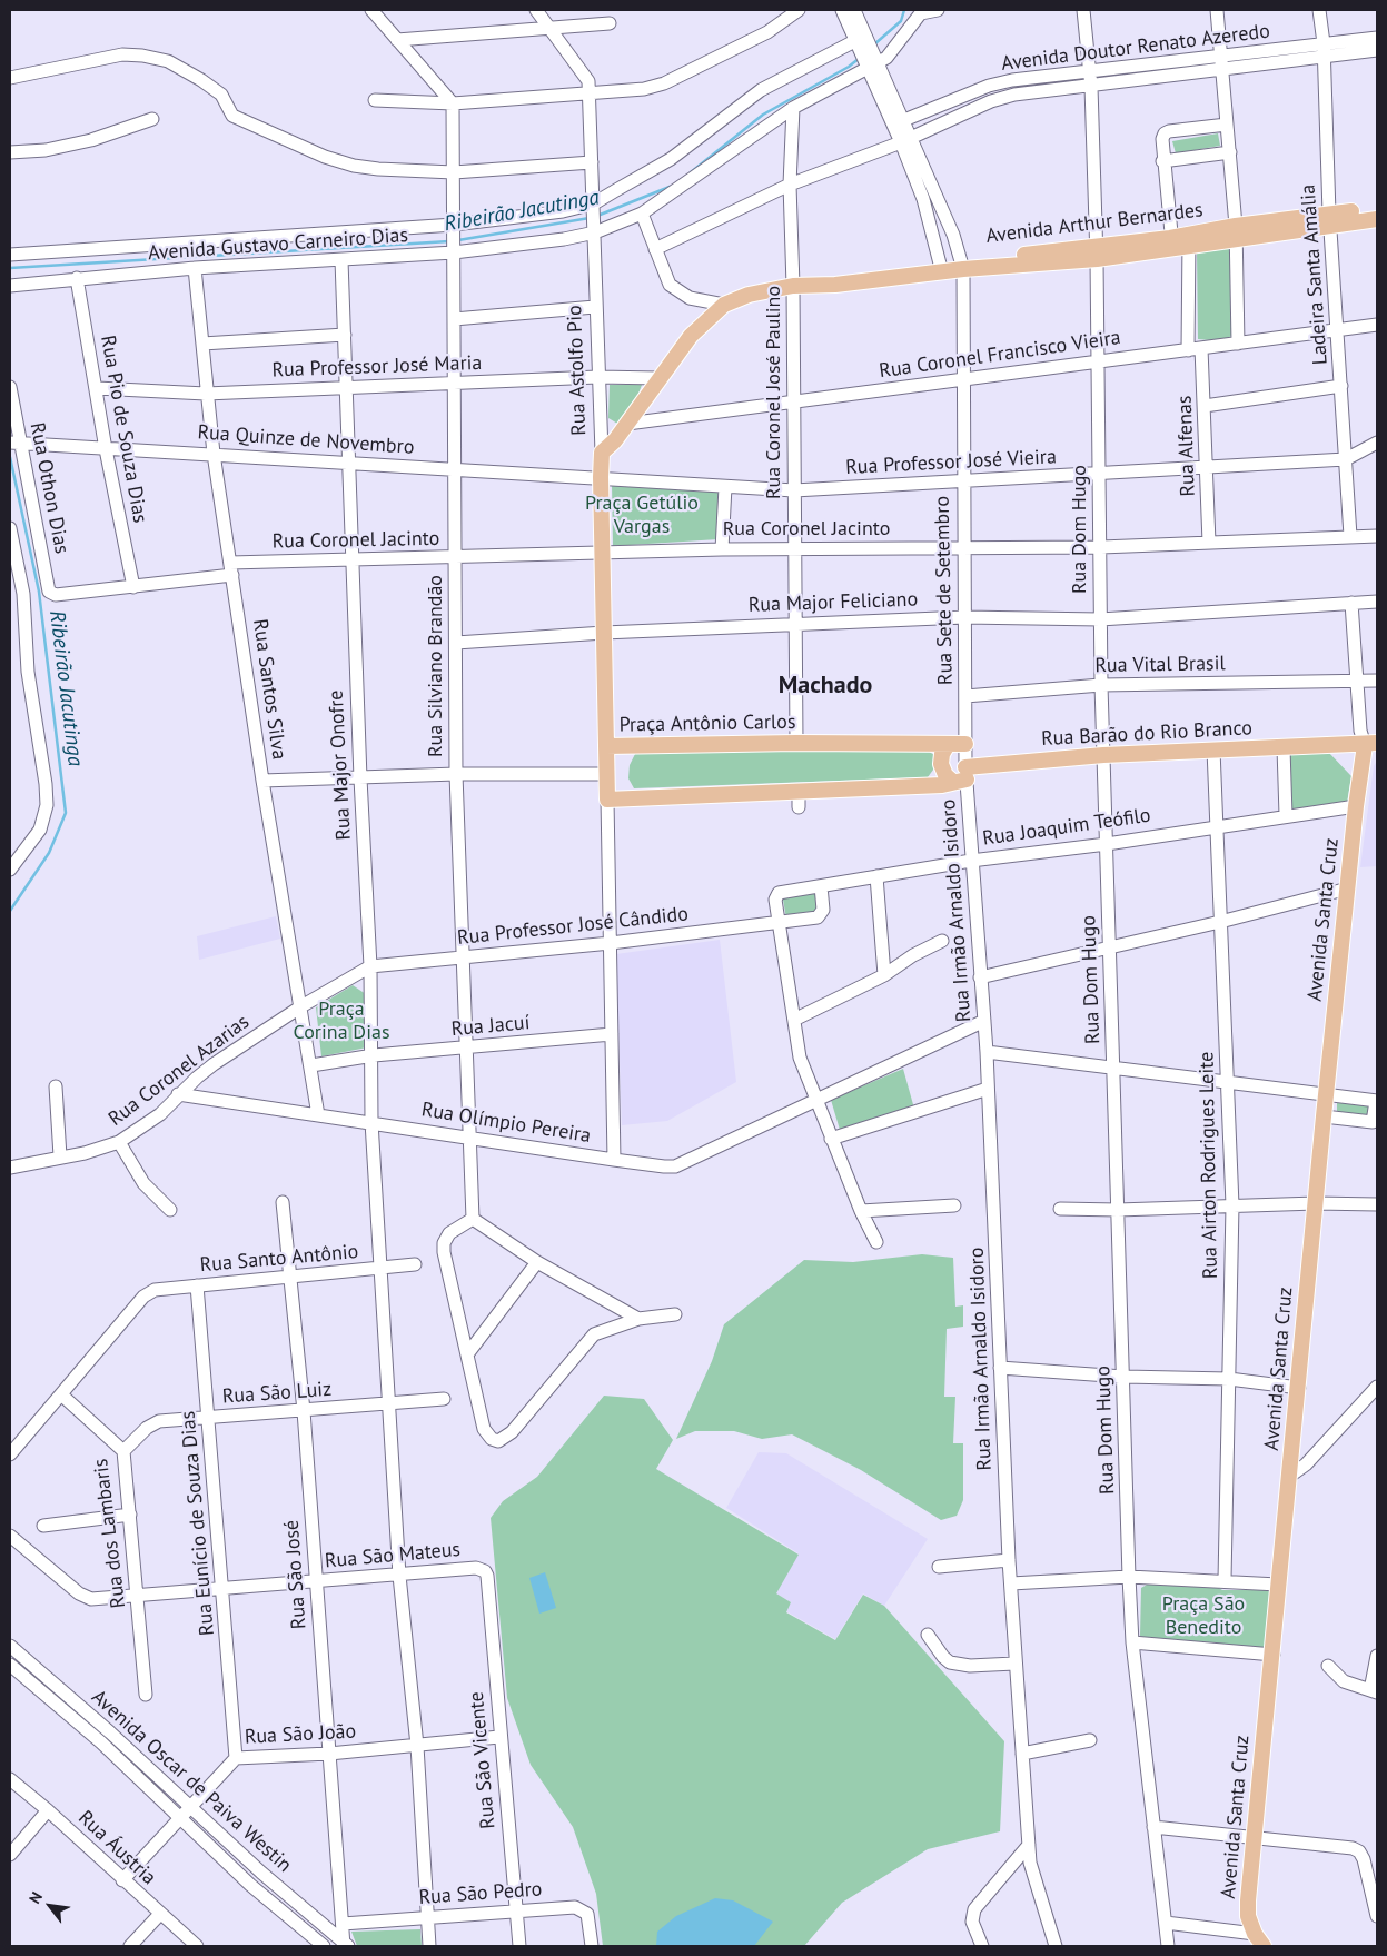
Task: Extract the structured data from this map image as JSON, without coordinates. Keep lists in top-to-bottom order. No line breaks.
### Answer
{"streets":{"main road":["Avenida Arthur Bernardes","Rua Astolfo Pio","Praça Antônio Carlos","Rua Barão do Rio Branco","Avenida Santa Cruz"],"street":["Avenida Doutor Renato Azeredo","Avenida Gustavo Carneiro Dias","Ladeira Santa Amália","Rua Coronel Francisco Vieira","Rua Professor José Maria","Rua Coronel José Paulino","Rua Pio de Souza Dias","Rua Quinze de Novembro","Rua Alfenas","Rua Professor José Vieira","Rua Othon Dias","Rua Coronel Jacinto","Rua Dom Hugo","Rua Sete de Setembro","Rua Major Feliciano","Rua Vital Brasil","Rua Silviano Brandão","Rua Santos Silva","Rua Major Onofre","Rua Joaquim Teófilo","Rua Irmão Arnaldo Isidoro","Rua Professor José Cândido","Rua Jacuí","Rua Coronel Azarias","Rua Olímpio Pereira","Rua Airton Rodrigues Leite","Rua Santo Antônio","Rua São Luiz","Rua Eunício de Souza Dias","Rua dos Lambaris","Rua São Mateus","Rua São José","Rua São João","Rua São Vicente","Avenida Oscar de Paiva Westin","Rua Áustria","Rua São Pedro"]},"crossings":[["Avenida Doutor Renato Azeredo","Ladeira Santa Amália"],["Avenida Doutor Renato Azeredo","Rua Coronel José Paulino"],["Avenida Doutor Renato Azeredo","Rua Dom Hugo"],["Avenida Arthur Bernardes","Ladeira Santa Amália"],["Avenida Arthur Bernardes","Rua Coronel Francisco Vieira"],["Avenida Arthur Bernardes","Rua Professor José Maria"],["Avenida Arthur Bernardes","Rua Astolfo Pio"],["Avenida Arthur Bernardes","Rua Coronel José Paulino"],["Avenida Arthur Bernardes","Rua Dom Hugo"],["Avenida Arthur Bernardes","Rua Sete de Setembro"],["Avenida Gustavo Carneiro Dias","Rua Astolfo Pio"],["Avenida Gustavo Carneiro Dias","Rua Coronel José Paulino"],["Avenida Gustavo Carneiro Dias","Rua Pio de Souza Dias"],["Avenida Gustavo Carneiro Dias","Rua Silviano Brandão"],["Avenida Gustavo Carneiro Dias","Rua Santos Silva"],["Avenida Gustavo Carneiro Dias","Rua Major Onofre"],["Ladeira Santa Amália","Rua Coronel Francisco Vieira"],["Ladeira Santa Amália","Rua Professor José Vieira"],["Ladeira Santa Amália","Rua Coronel Jacinto"],["Rua Coronel Francisco Vieira","Rua Coronel José Paulino"],["Rua Coronel Francisco Vieira","Rua Alfenas"],["Rua Coronel Francisco Vieira","Rua Dom Hugo"],["Rua Coronel Francisco Vieira","Rua Sete de Setembro"],["Rua Professor José Maria","Rua Astolfo Pio"],["Rua Professor José Maria","Rua Pio de Souza Dias"],["Rua Professor José Maria","Rua Silviano Brandão"],["Rua Professor José Maria","Rua Santos Silva"],["Rua Professor José Maria","Rua Major Onofre"],["Rua Astolfo Pio","Rua Quinze de Novembro"],["Rua Astolfo Pio","Rua Coronel Jacinto"],["Rua Astolfo Pio","Rua Major Feliciano"],["Rua Astolfo Pio","Praça Antônio Carlos"],["Rua Coronel José Paulino","Rua Professor José Vieira"],["Rua Coronel José Paulino","Rua Coronel Jacinto"],["Rua Coronel José Paulino","Rua Major Feliciano"],["Rua Coronel José Paulino","Praça Antônio Carlos"],["Rua Pio de Souza Dias","Rua Quinze de Novembro"],["Rua Pio de Souza Dias","Rua Coronel Jacinto"],["Rua Quinze de Novembro","Rua Othon Dias"],["Rua Quinze de Novembro","Rua Silviano Brandão"],["Rua Quinze de Novembro","Rua Santos Silva"],["Rua Quinze de Novembro","Rua Major Onofre"],["Rua Alfenas","Rua Professor José Vieira"],["Rua Alfenas","Rua Coronel Jacinto"],["Rua Professor José Vieira","Rua Dom Hugo"],["Rua Professor José Vieira","Rua Sete de Setembro"],["Rua Othon Dias","Rua Coronel Jacinto"],["Rua Coronel Jacinto","Rua Dom Hugo"],["Rua Coronel Jacinto","Rua Sete de Setembro"],["Rua Coronel Jacinto","Rua Silviano Brandão"],["Rua Coronel Jacinto","Rua Santos Silva"],["Rua Coronel Jacinto","Rua Major Onofre"],["Rua Dom Hugo","Rua Major Feliciano"],["Rua Dom Hugo","Rua Vital Brasil"],["Rua Dom Hugo","Rua Barão do Rio Branco"],["Rua Dom Hugo","Rua Joaquim Teófilo"],["Rua Sete de Setembro","Rua Major Feliciano"],["Rua Sete de Setembro","Rua Vital Brasil"],["Rua Sete de Setembro","Praça Antônio Carlos"],["Rua Major Feliciano","Rua Silviano Brandão"],["Rua Silviano Brandão","Rua Professor José Cândido"],["Rua Silviano Brandão","Rua Jacuí"],["Rua Silviano Brandão","Rua Olímpio Pereira"],["Rua Santos Silva","Rua Coronel Azarias"],["Rua Santos Silva","Rua Olímpio Pereira"],["Rua Barão do Rio Branco","Rua Irmão Arnaldo Isidoro"],["Rua Barão do Rio Branco","Avenida Santa Cruz"],["Rua Barão do Rio Branco","Rua Airton Rodrigues Leite"],["Rua Major Onofre","Rua Professor José Cândido"],["Rua Major Onofre","Rua Jacuí"],["Rua Major Onofre","Rua Olímpio Pereira"],["Rua Major Onofre","Rua Santo Antônio"],["Rua Major Onofre","Rua São Luiz"],["Rua Major Onofre","Rua São Mateus"],["Rua Major Onofre","Rua São João"],["Rua Major Onofre","Rua São Pedro"],["Rua Joaquim Teófilo","Rua Irmão Arnaldo Isidoro"],["Rua Joaquim Teófilo","Avenida Santa Cruz"],["Rua Joaquim Teófilo","Rua Professor José Cândido"],["Rua Joaquim Teófilo","Rua Airton Rodrigues Leite"],["Rua Irmão Arnaldo Isidoro","Rua Olímpio Pereira"],["Rua Coronel Azarias","Rua Olímpio Pereira"],["Rua Santo Antônio","Rua Eunício de Souza Dias"],["Rua Santo Antônio","Rua dos Lambaris"],["Rua Santo Antônio","Rua São José"],["Rua São Luiz","Rua Eunício de Souza Dias"],["Rua São Luiz","Rua dos Lambaris"],["Rua São Luiz","Rua São José"],["Rua Eunício de Souza Dias","Rua São Mateus"],["Rua Eunício de Souza Dias","Rua São João"],["Rua dos Lambaris","Rua São Mateus"],["Rua São Mateus","Rua São José"],["Rua São Mateus","Rua São Vicente"],["Rua São José","Rua São João"],["Rua São José","Avenida Oscar de Paiva Westin"],["Rua São José","Rua São Pedro"],["Rua São João","Rua São Vicente"],["Rua São João","Avenida Oscar de Paiva Westin"],["Rua São João","Rua Áustria"],["Rua São Vicente","Rua São Pedro"]],"districts":["Machado"],"water":["Ribeirão Jacutinga"],"parks":["Praça Getúlio Vargas","Praça Corina Dias","Praça São Benedito"],"north":"top left"}
